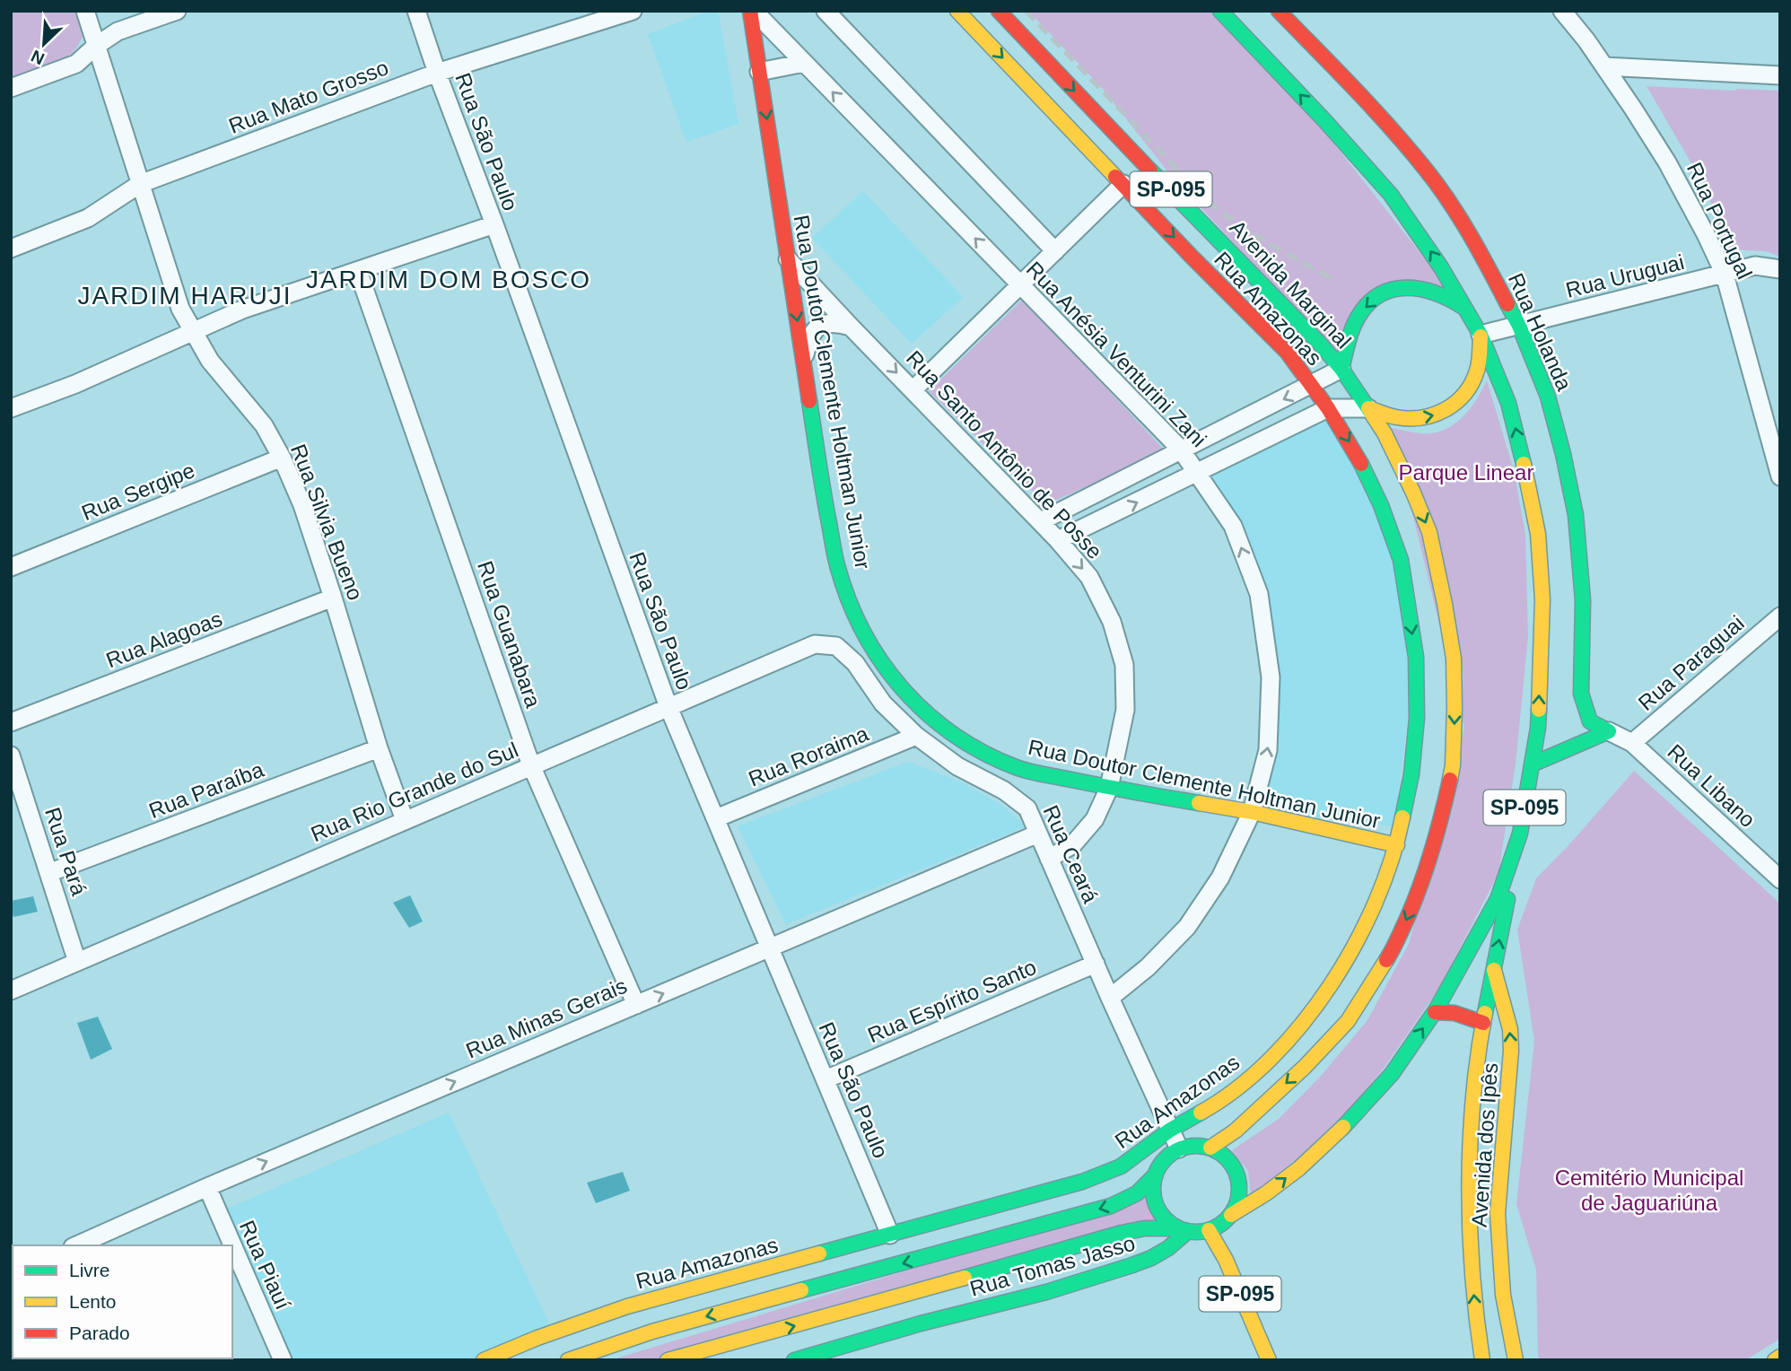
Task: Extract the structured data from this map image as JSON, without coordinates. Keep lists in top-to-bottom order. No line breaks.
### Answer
{"streets":{"main road":["SP-095","Avenida Marginal","Rua Amazonas","Rua Holanda","Rua Doutor Clemente Holtman Junior","Avenida dos Ipês","Rua Tomas Jasso"],"street":["Rua Mato Grosso","Rua São Paulo","Rua Portugal","Rua Uruguai","Rua Anésia Venturini Zani","Rua Santo Antônio de Posse","Rua Sergipe","Rua Silvia Bueno","Rua Guanabara","Rua Alagoas","Rua Paraguai","Rua Roraima","Rua Libano","Rua Paraíba","Rua Rio Grande do Sul","Rua Pará","Rua Ceará","Rua Espírito Santo","Rua Minas Gerais","Rua Piauí"]},"crossings":[["Rua Mato Grosso","Rua São Paulo"],["Rua Mato Grosso","Rua Silvia Bueno"],["Rua São Paulo","Rua Amazonas"],["Rua São Paulo","Rua Roraima"],["Rua São Paulo","Rua Rio Grande do Sul"],["Rua São Paulo","Rua Espírito Santo"],["Rua São Paulo","Rua Minas Gerais"],["SP-095","Rua Uruguai"],["SP-095","Avenida Marginal"],["SP-095","Rua Ceará"],["SP-095","Avenida dos Ipês"],["SP-095","Rua Tomas Jasso"],["Rua Portugal","Rua Uruguai"],["Rua Uruguai","Avenida Marginal"],["Rua Uruguai","Rua Holanda"],["Rua Amazonas","Rua Doutor Clemente Holtman Junior"],["Rua Amazonas","Rua Ceará"],["Rua Holanda","Rua Libano"],["Rua Anésia Venturini Zani","Rua Doutor Clemente Holtman Junior"],["Rua Anésia Venturini Zani","Rua Ceará"],["Rua Doutor Clemente Holtman Junior","Rua Santo Antônio de Posse"],["Rua Santo Antônio de Posse","Rua Ceará"],["Rua Sergipe","Rua Silvia Bueno"],["Rua Silvia Bueno","Rua Alagoas"],["Rua Silvia Bueno","Rua Paraíba"],["Rua Silvia Bueno","Rua Rio Grande do Sul"],["Rua Guanabara","Rua Rio Grande do Sul"],["Rua Guanabara","Rua Minas Gerais"],["Rua Paraguai","Rua Libano"],["Rua Roraima","Rua Ceará"],["Rua Paraíba","Rua Pará"],["Rua Rio Grande do Sul","Rua Pará"],["Rua Rio Grande do Sul","Rua Ceará"],["Rua Ceará","Rua Espírito Santo"],["Rua Ceará","Rua Minas Gerais"],["Rua Ceará","Rua Tomas Jasso"],["Rua Minas Gerais","Rua Piauí"]],"one_way":["Avenida Marginal","Rua Amazonas","Rua Santo Antônio de Posse","Rua Minas Gerais"],"districts":["JARDIM DOM BOSCO","JARDIM HARUJI"],"parks":["Parque Linear","Cemitério Municipal de Jaguariúna"],"legend":["Livre","Lento","Parado"],"north":"bottom left"}
